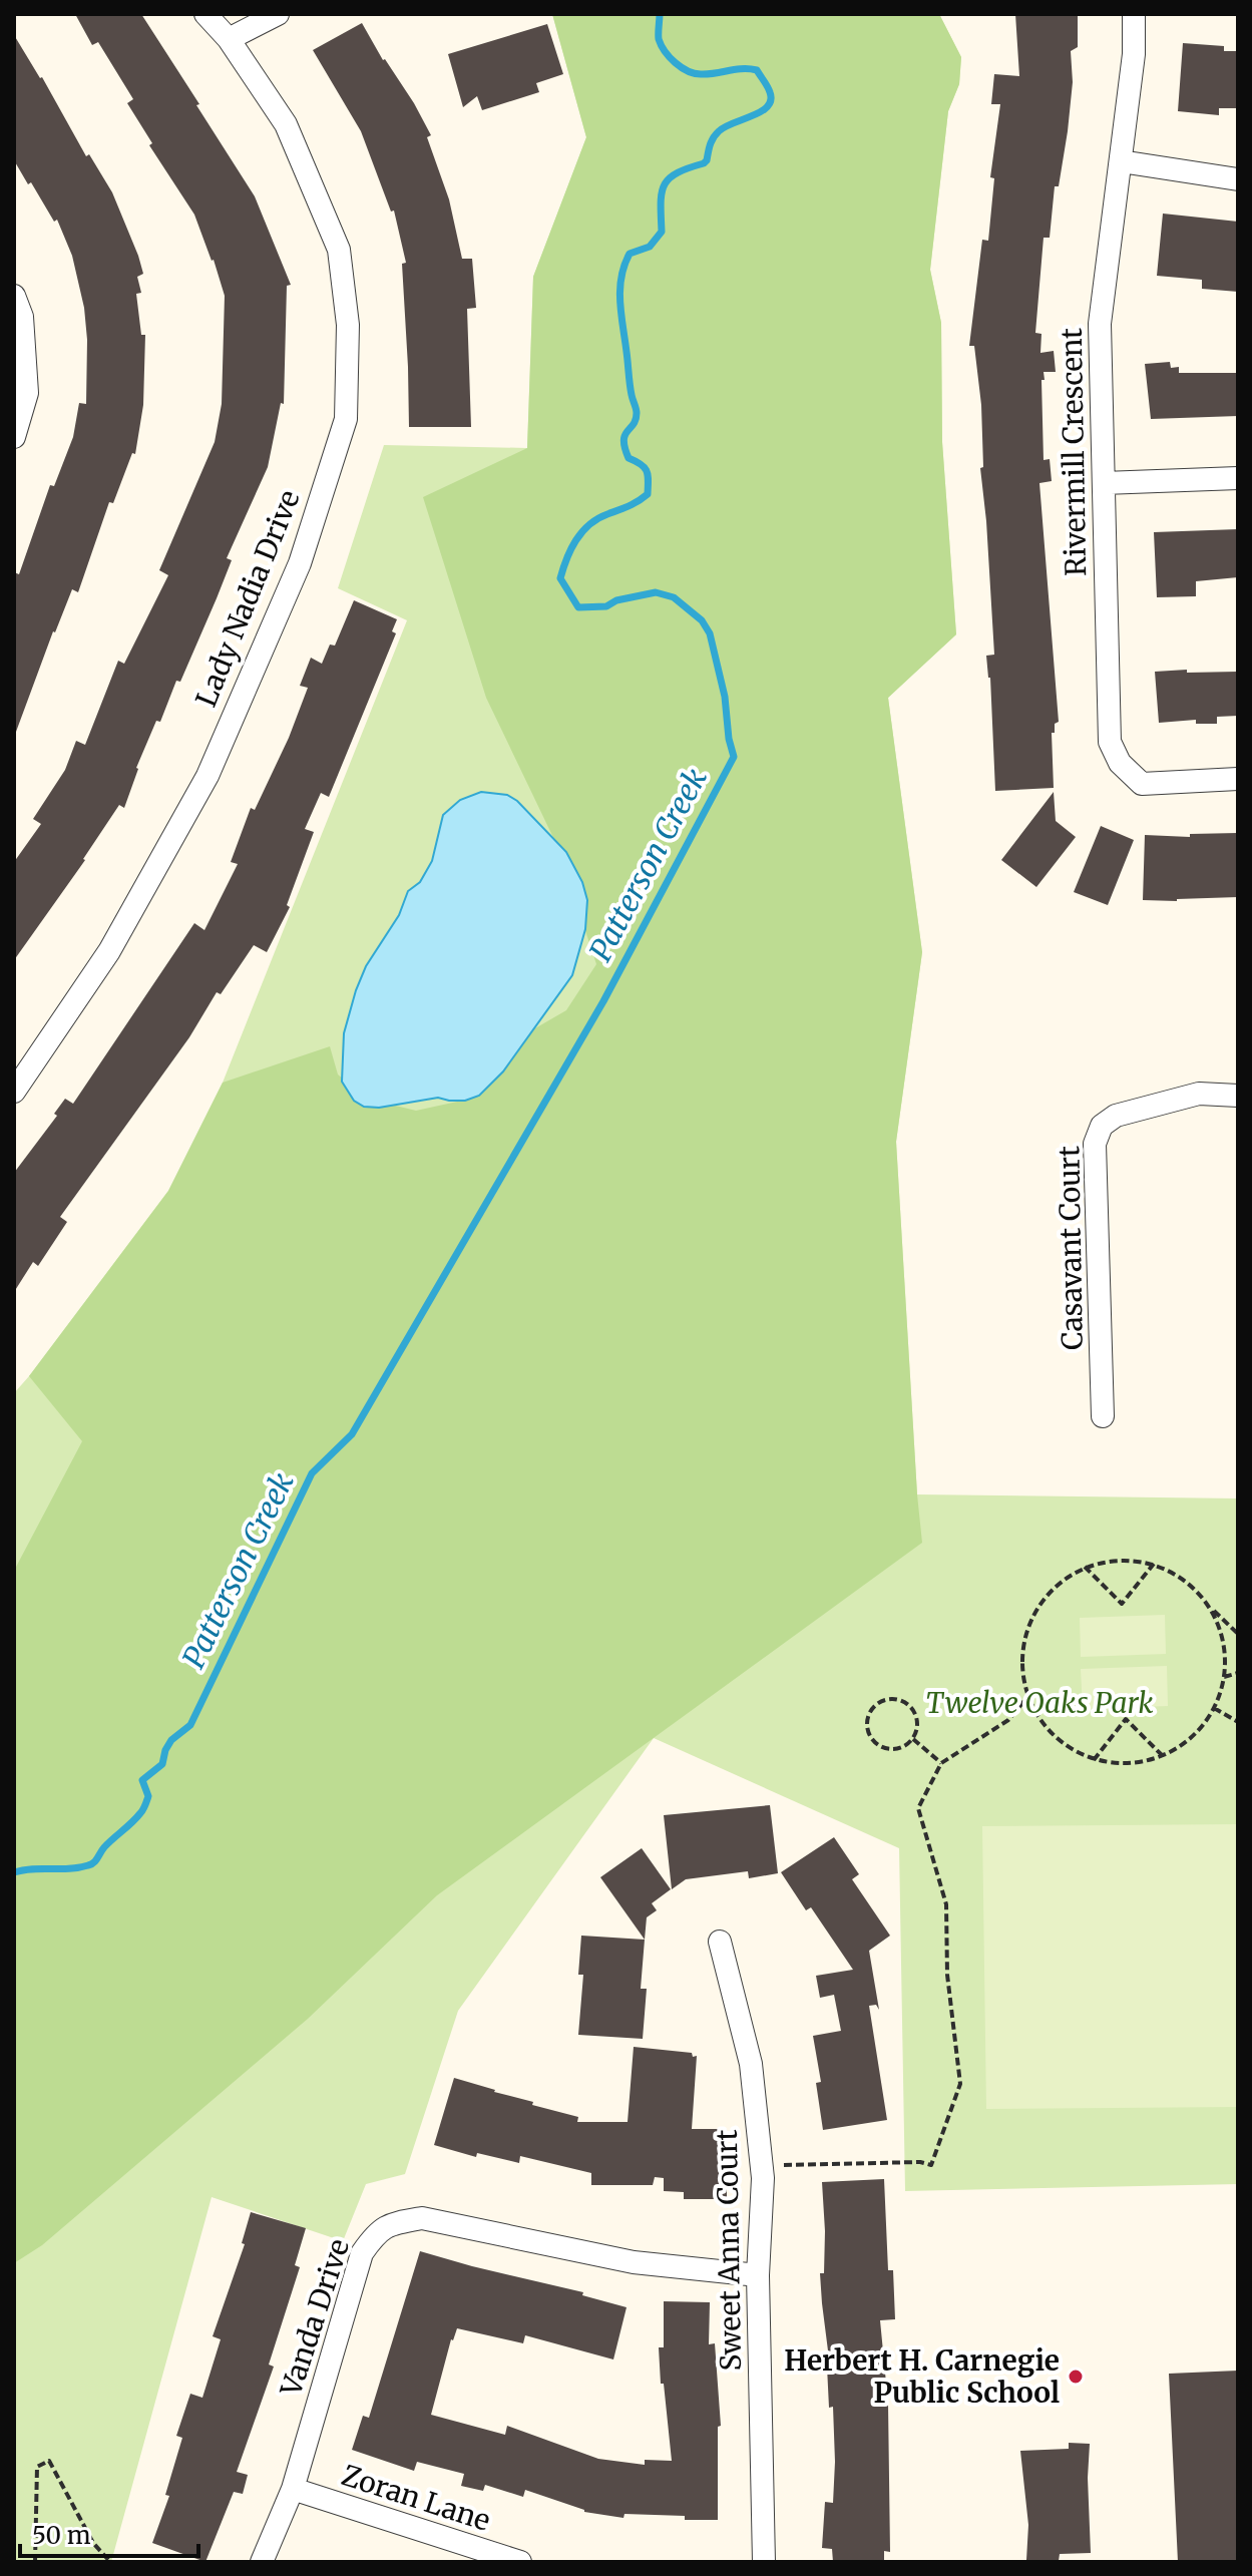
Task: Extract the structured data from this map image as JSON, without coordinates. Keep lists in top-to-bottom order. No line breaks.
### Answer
{"streets":{"street":["Rivermill Crescent","Lady Nadia Drive","Casavant Court","Sweet Anna Court","Vanda Drive","Zoran Lane"]},"crossings":[["Sweet Anna Court","Vanda Drive"],["Vanda Drive","Zoran Lane"]],"water":["Patterson Creek"],"parks":["Twelve Oaks Park"],"places":["Herbert H. Carnegie Public School"],"scale_bar":"50 m"}
